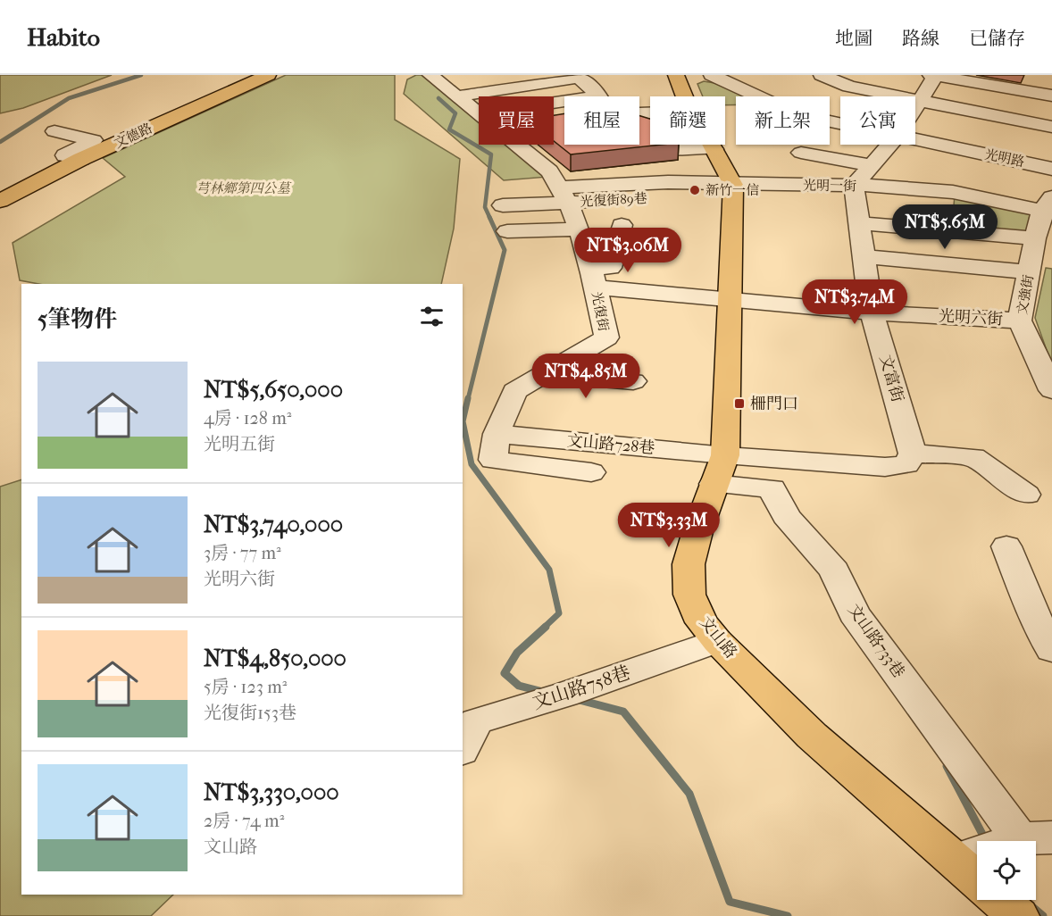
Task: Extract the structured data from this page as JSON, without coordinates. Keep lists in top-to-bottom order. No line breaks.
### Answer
{"streets":{"main road":["文德路","文山路"],"street":["光明路","光明一街","光復街89巷","文強街","光復街","光明六街","文富街","文山路728巷","文山路733巷","文山路758巷"]},"crossings":[["光明一街","光復街89巷"],["光明一街","文強街"],["光明一街","光復街"],["光明一街","文富街"],["光明一街","文山路"],["光復街89巷","光復街"],["文強街","光明六街"],["光復街","光明六街"],["光復街","文山路728巷"],["光明六街","文富街"],["光明六街","文山路"],["文山路728巷","文山路"],["文山路728巷","文山路733巷"],["文山路","文山路733巷"],["文山路","文山路758巷"]],"parks":["芎林鄉第四公墓"],"places":{"other":["新竹一信"],"transit":["柵門口"]},"page":{"header":"Habito","nav":["地圖","路線","已儲存"],"chip":["買屋","租屋","篩選","新上架","公寓"],"price":["NT$5.65M","NT$3.06M","NT$3.74M","NT$4.85M","NT$3.33M"],"heading":"5筆物件","list":[{"name":"NT$5,650,000","note":"4房 · 128 m² · 光明五街"},{"name":"NT$3,740,000","note":"3房 · 77 m² · 光明六街"},{"name":"NT$4,850,000","note":"5房 · 123 m² · 光復街153巷"},{"name":"NT$3,330,000","note":"2房 · 74 m² · 文山路"}]}}
